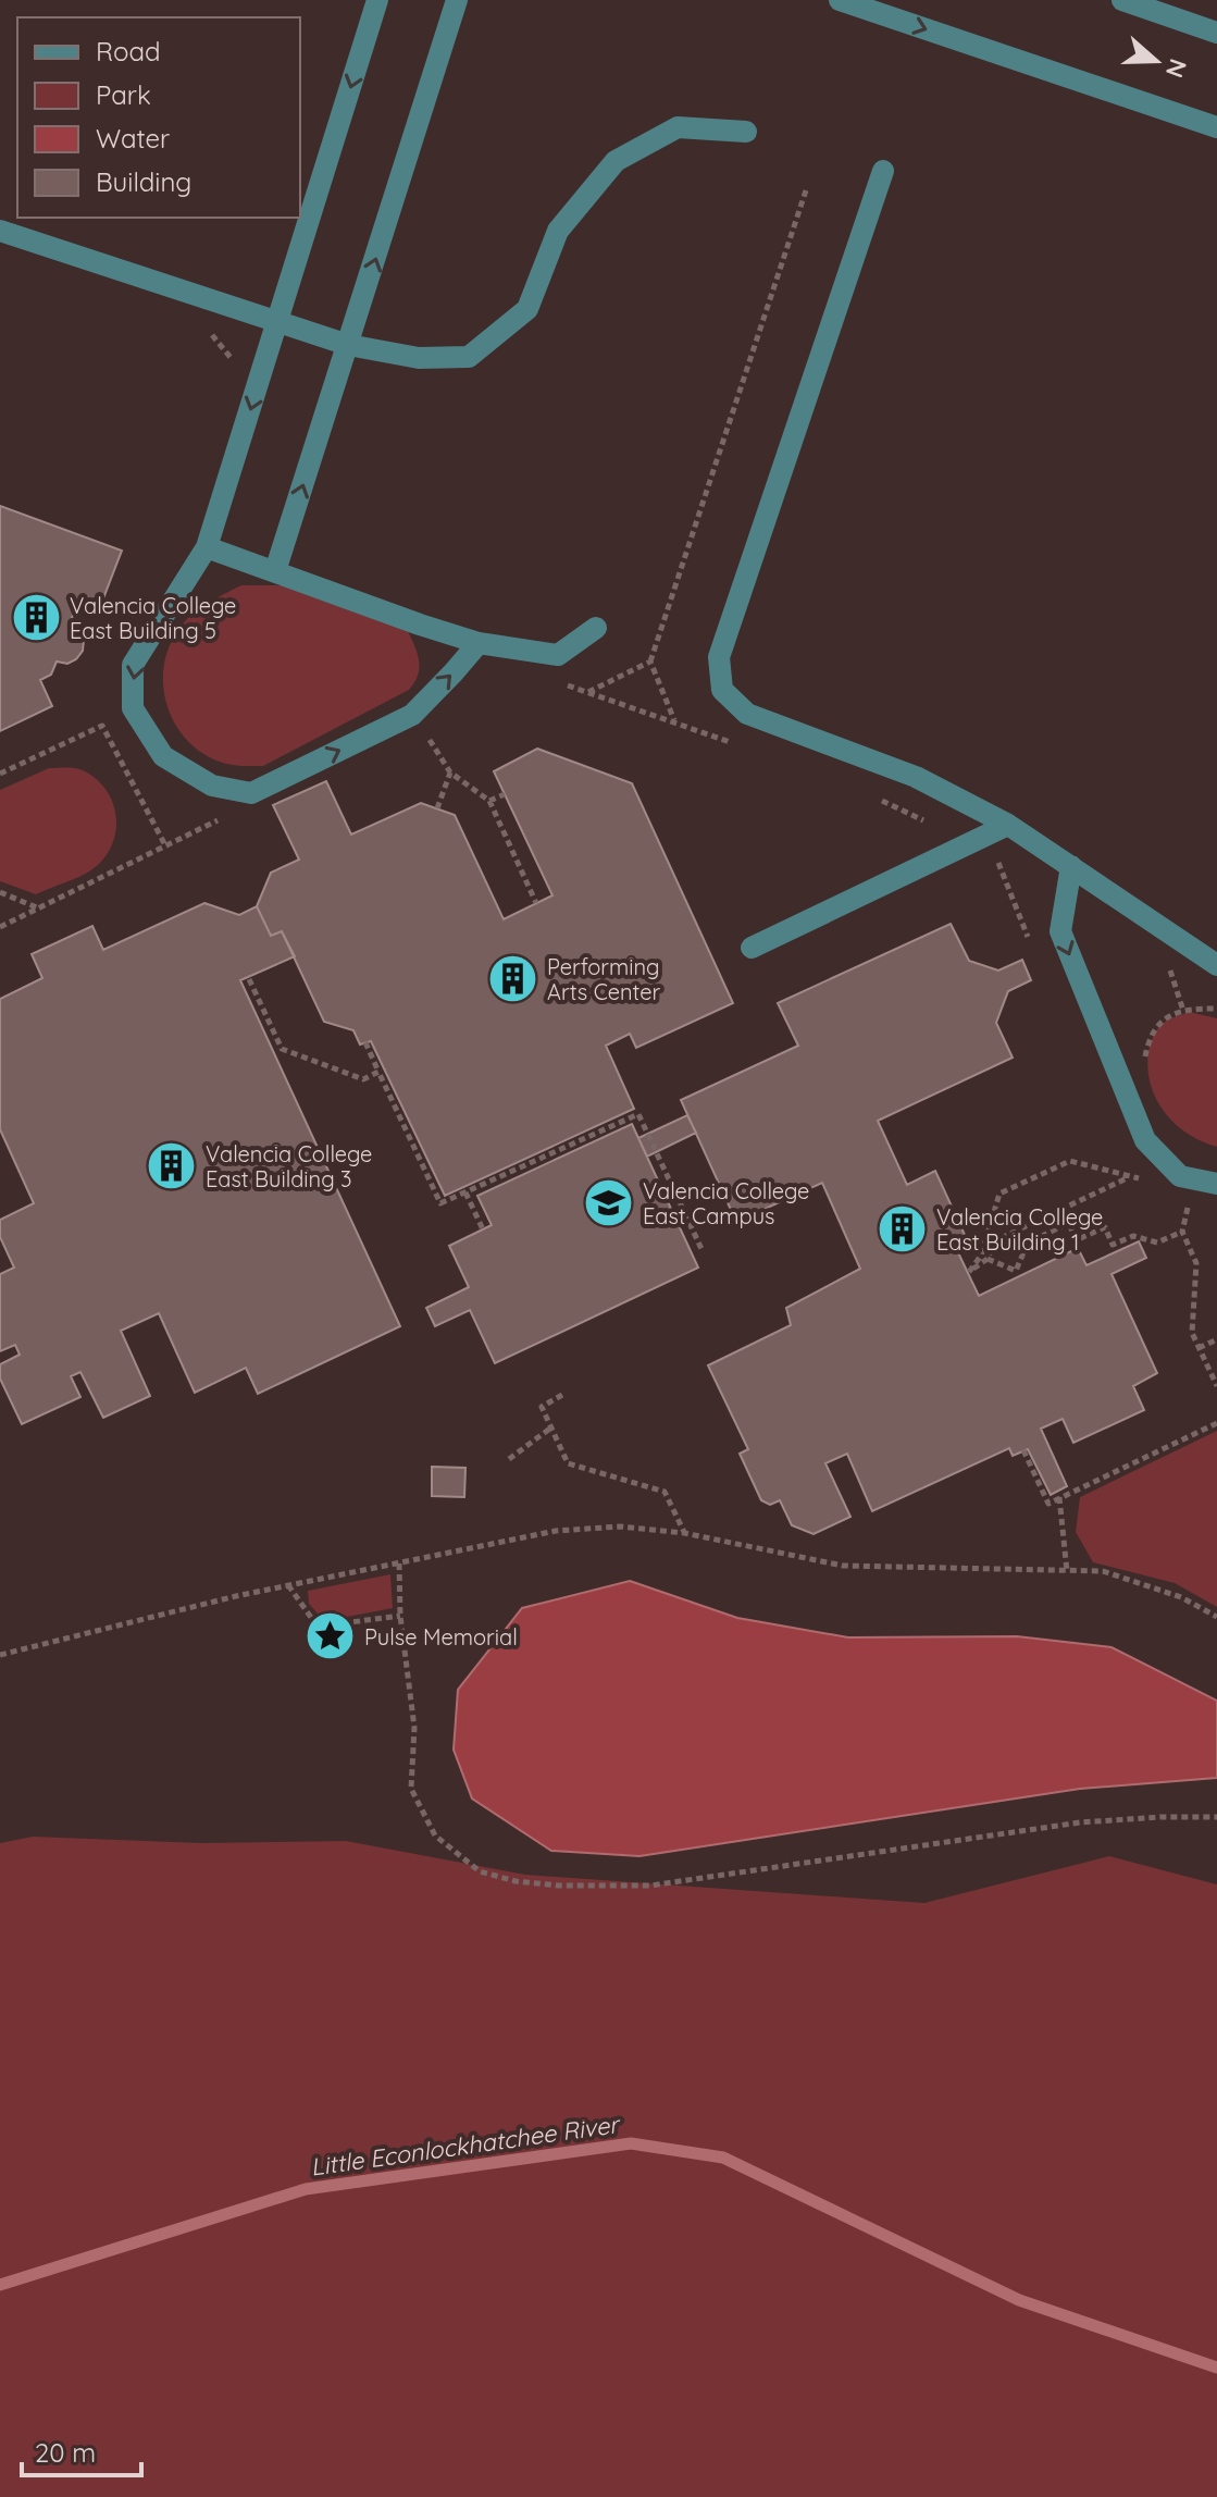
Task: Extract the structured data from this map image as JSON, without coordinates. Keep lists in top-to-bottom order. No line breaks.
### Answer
{"water":["Little Econlockhatchee River"],"places":{"building":["Valencia College East Building 5","Performing Arts Center","Valencia College East Building 3","Valencia College East Building 1"],"school or university":["Valencia College East Campus"],"place":["Pulse Memorial"]},"legend":["Road","Park","Water","Building"],"scale_bar":"20 m","north":"right"}
